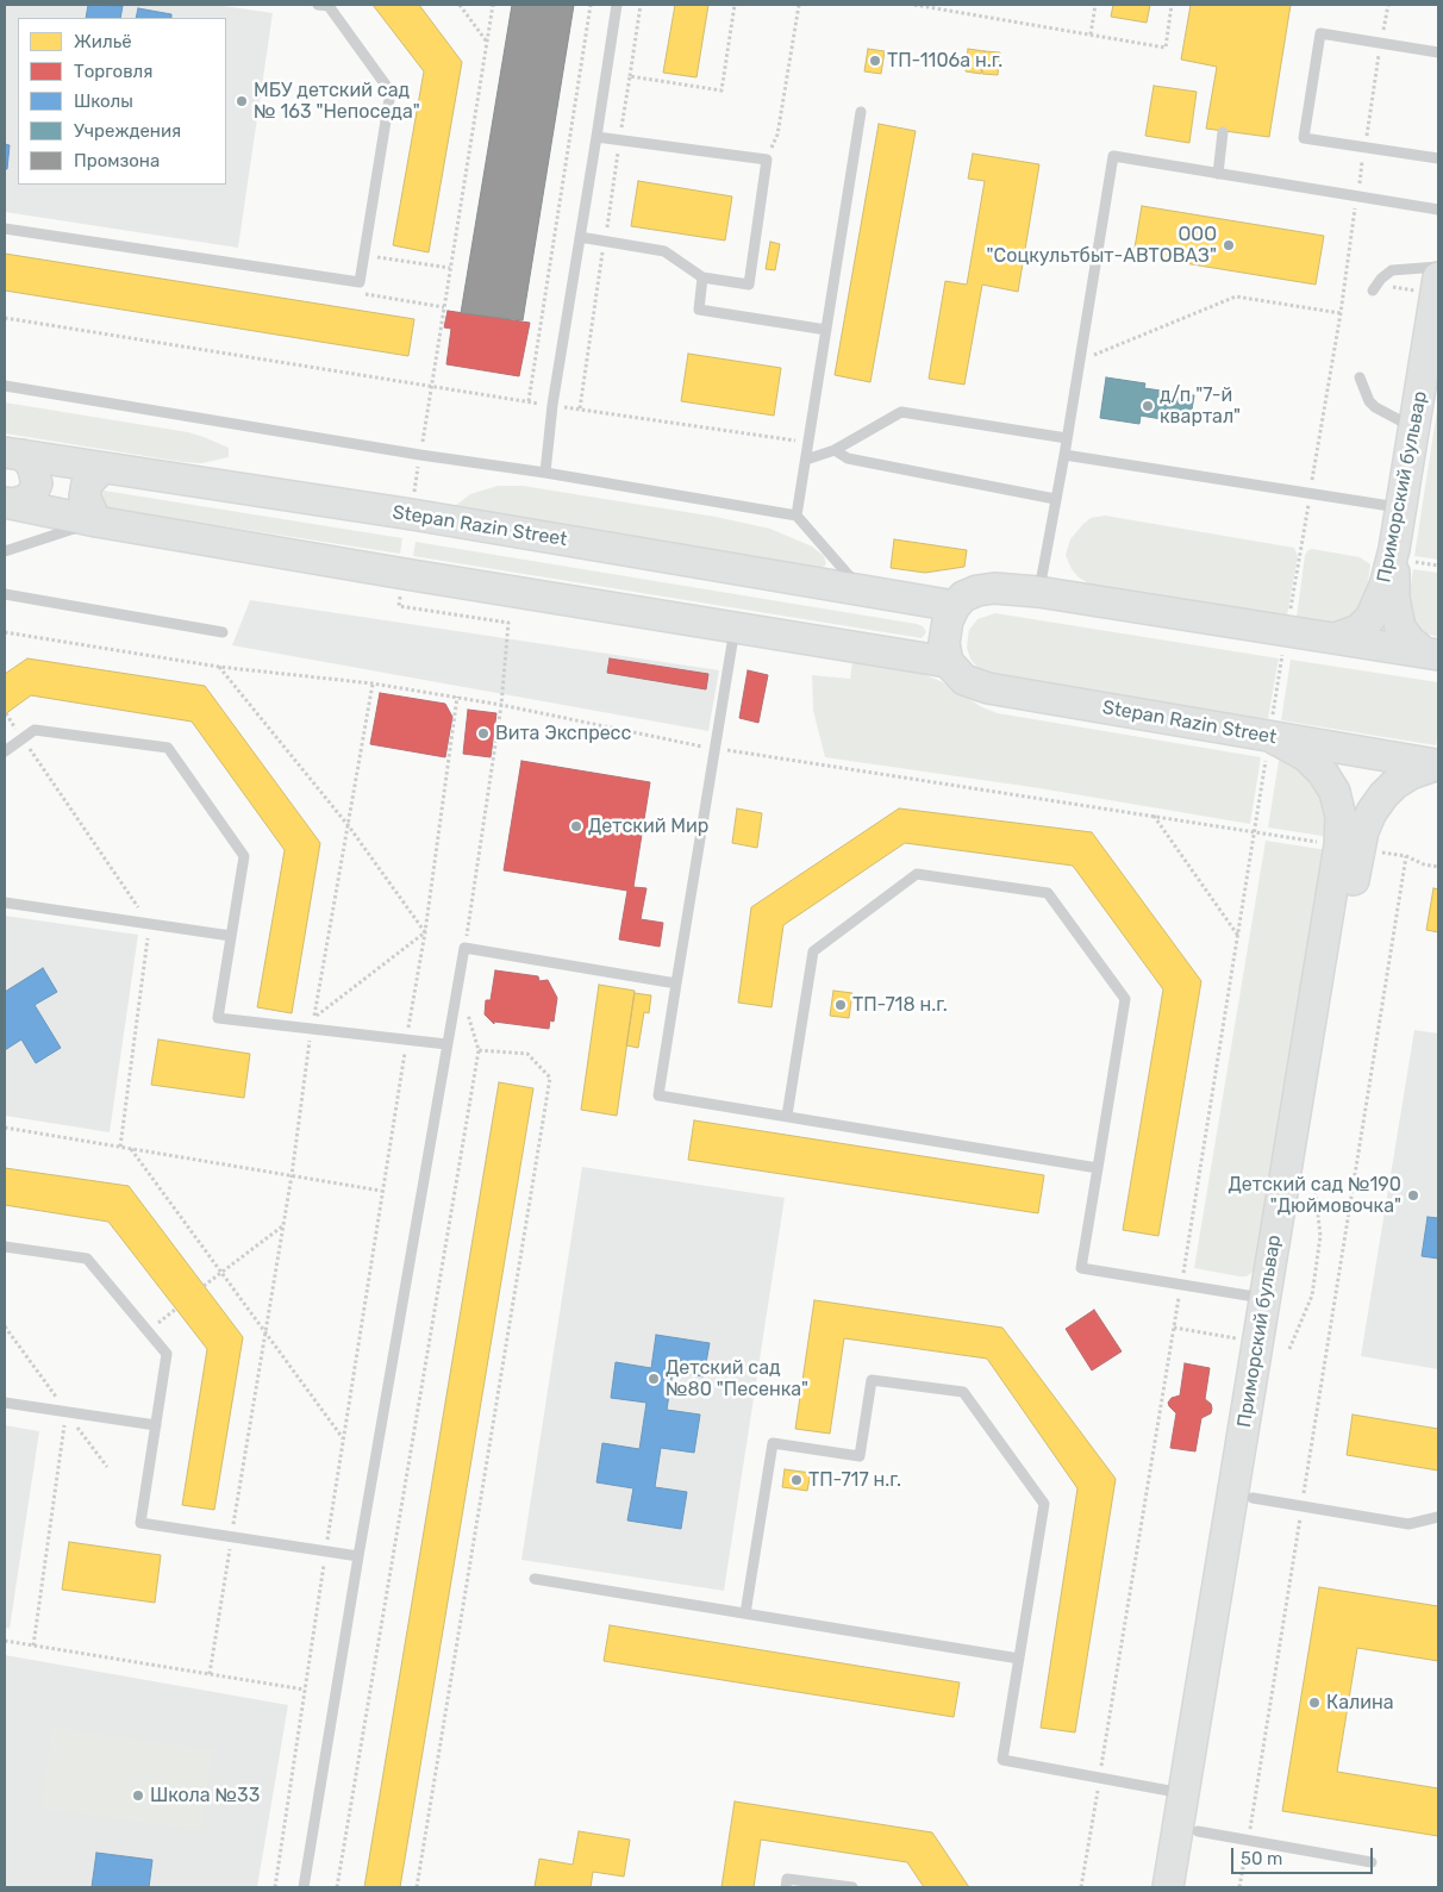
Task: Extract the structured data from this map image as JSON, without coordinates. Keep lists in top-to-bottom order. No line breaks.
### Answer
{"streets":{"main road":["Приморский бульвар","Stepan Razin Street"]},"crossings":[["Приморский бульвар","Stepan Razin Street"]],"places":["ТП-1106а н.г.","МБУ детский сад № 163 \"Непоседа\"","ООО \"Соцкультбыт-АВТОВАЗ\"","д/п \"7-й квартал\"","Вита Экспресс","Детский Мир","ТП-718 н.г.","Детский сад №190 \"Дюймовочка\"","Детский сад №80 \"Песенка\"","ТП-717 н.г.","Калина","Школа №33"],"legend":["Жильё","Торговля","Школы","Учреждения","Промзона"],"scale_bar":"50 m"}
